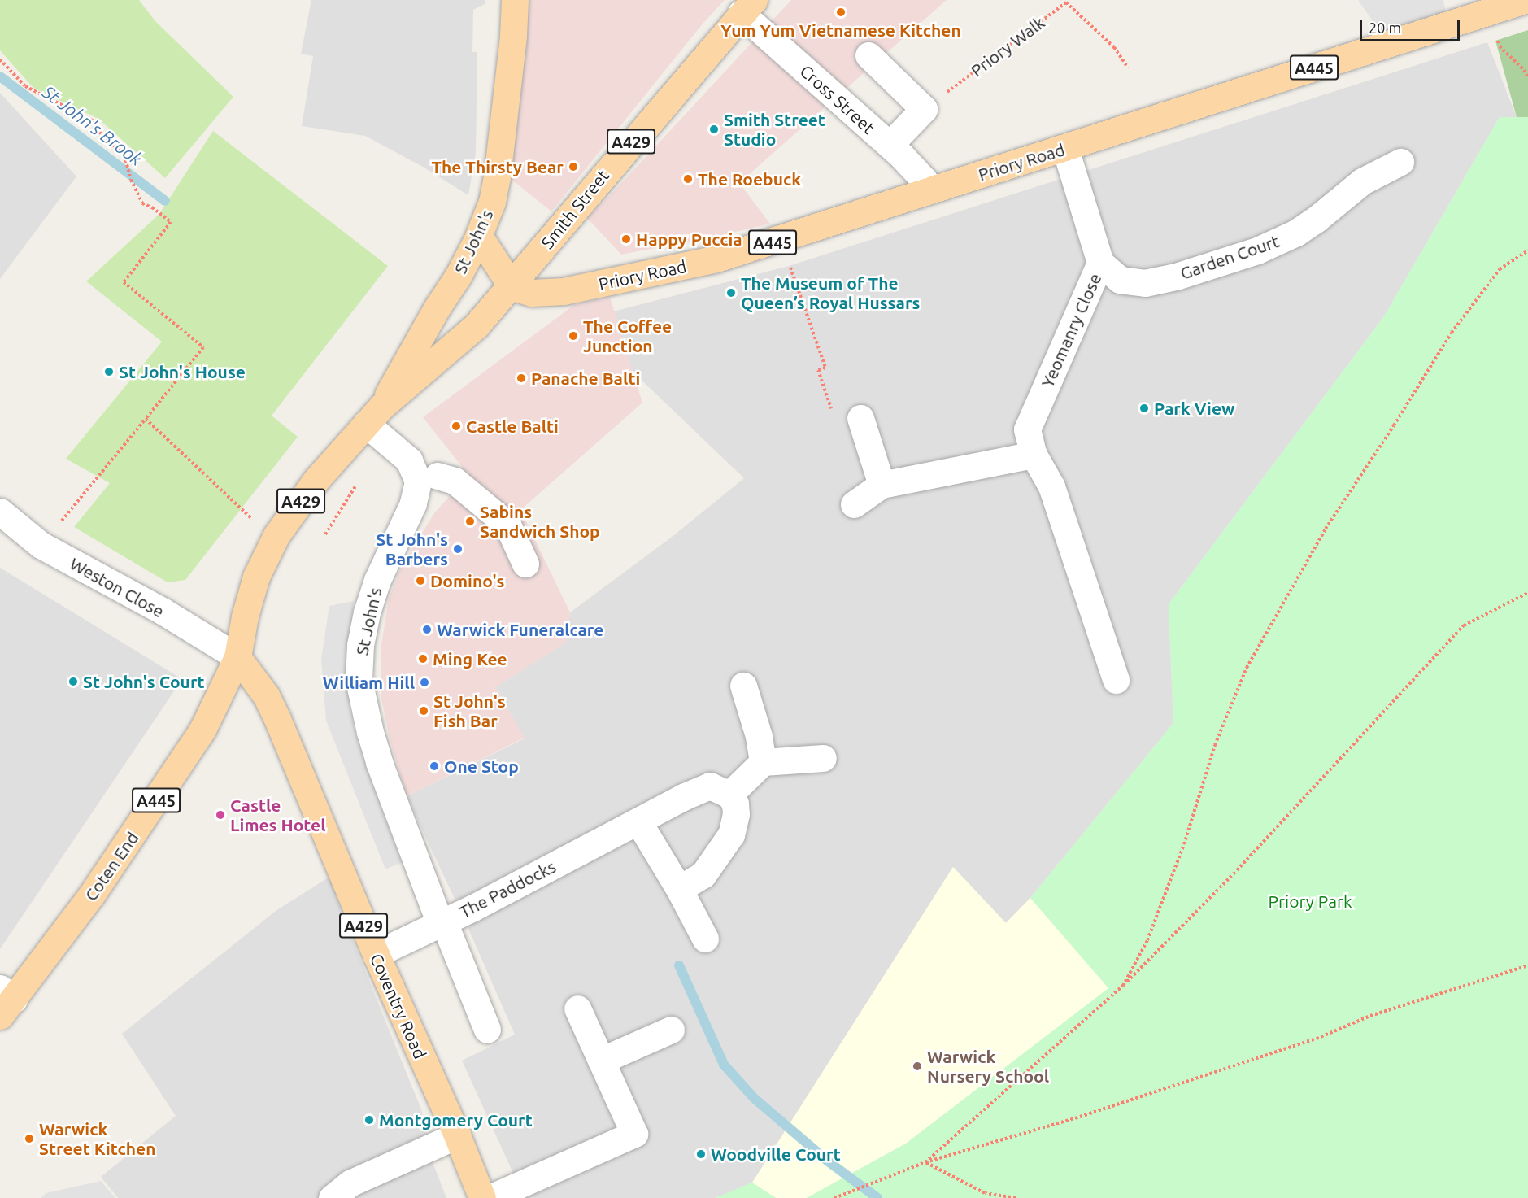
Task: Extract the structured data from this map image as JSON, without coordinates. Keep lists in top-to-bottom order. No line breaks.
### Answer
{"streets":{"main road":["A445","A429","Priory Road","Smith Street","St John's","Coten End","Coventry Road"],"street":["Cross Street","Garden Court","Yeomanry Close","Weston Close","The Paddocks"],"path":["Priory Walk"]},"crossings":[["Cross Street","Priory Road"],["Cross Street","Smith Street"],["Priory Road","Smith Street"],["Priory Road","St John's"],["Priory Road","Yeomanry Close"],["Smith Street","St John's"],["St John's","Weston Close"],["St John's","Coten End"],["St John's","The Paddocks"],["St John's","Coventry Road"],["Garden Court","Yeomanry Close"],["Weston Close","Coten End"],["Weston Close","Coventry Road"],["Coten End","Coventry Road"],["The Paddocks","Coventry Road"]],"water":["St John's Brook"],"parks":["Priory Park"],"places":["Yum Yum Vietnamese Kitchen","Smith Street Studio","The Thirsty Bear","The Roebuck","Happy Puccia","The Museum of The Queen’s Royal Hussars","The Coffee Junction","St John's House","Panache Balti","Park View","Castle Balti","Sabins Sandwich Shop","St John's Barbers","Domino's","Warwick Funeralcare","Ming Kee","St John's Court","William Hill","St John's Fish Bar","One Stop","Castle Limes Hotel","Warwick Nursery School","Montgomery Court","Warwick Street Kitchen","Woodville Court"],"scale_bar":"20 m"}
